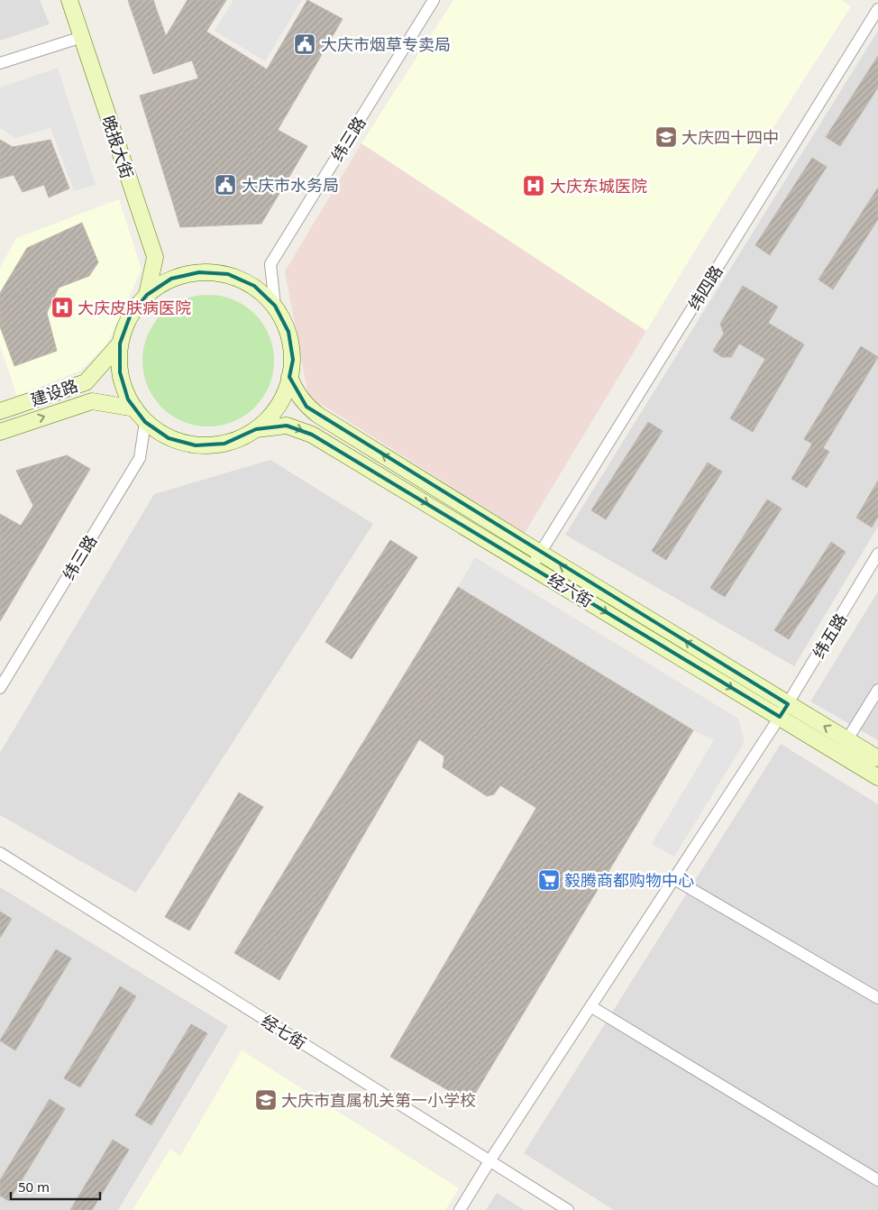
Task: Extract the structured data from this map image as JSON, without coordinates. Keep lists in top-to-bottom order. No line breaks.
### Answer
{"streets":{"main road":["晚报大街","建设路","经六街"],"street":["纬三路","纬四路","纬五路","经七街"]},"crossings":[["纬四路","经六街"],["经六街","纬五路"],["纬五路","经七街"]],"places":{"public building":["大庆市烟草专卖局","大庆市水务局"],"school or university":["大庆四十四中","大庆市直属机关第一小学校"],"hospital":["大庆东城医院","大庆皮肤病医院"],"supermarket":["毅腾商都购物中心"]},"scale_bar":"50 m"}
